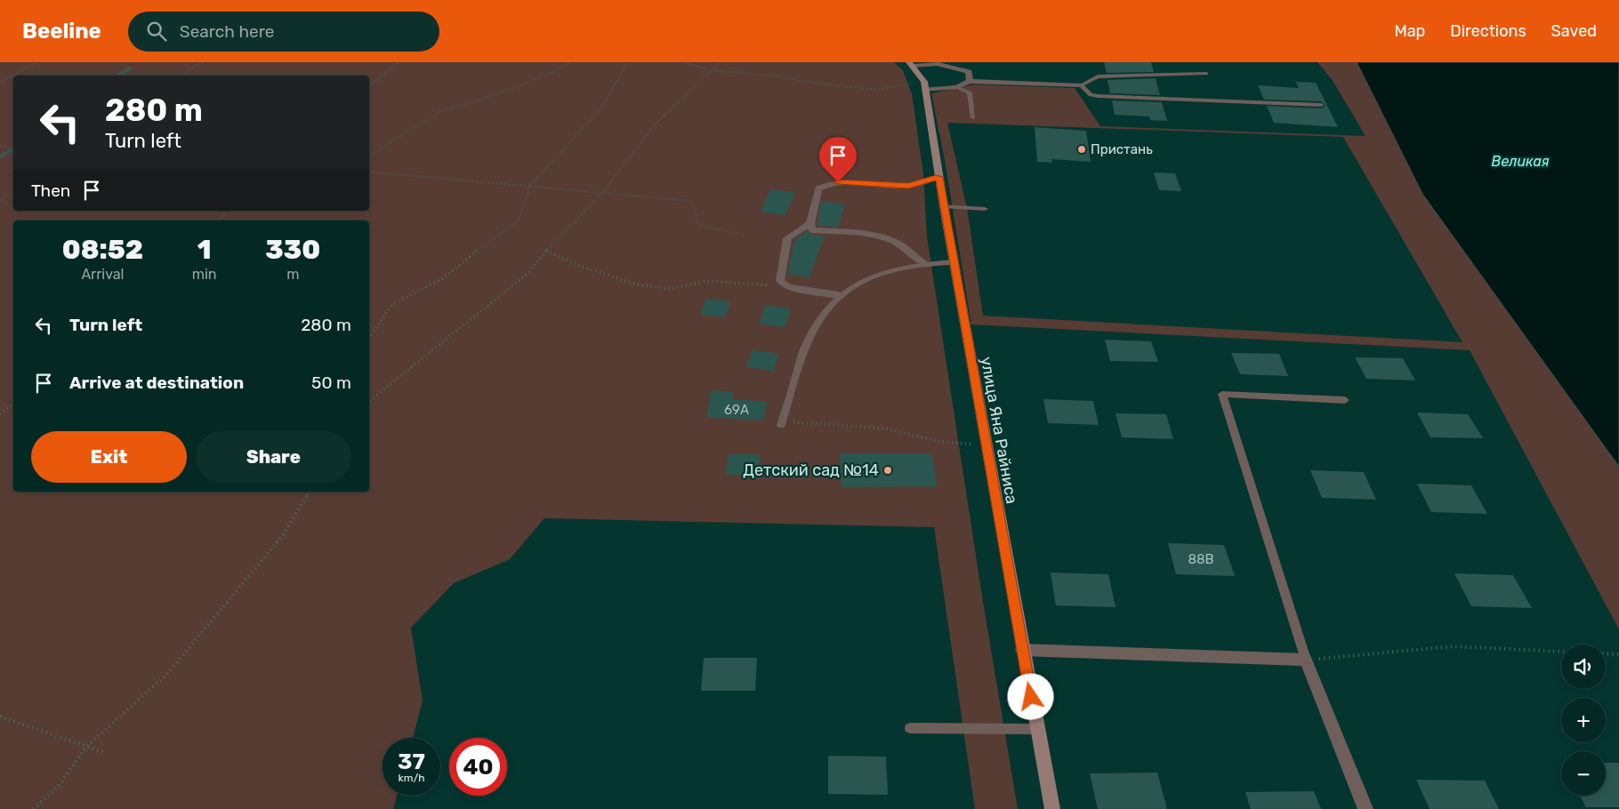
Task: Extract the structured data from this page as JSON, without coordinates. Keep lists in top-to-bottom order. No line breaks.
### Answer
{"streets":{"street":["улица Яна Райниса"]},"water":["Великая"],"places":["Пристань","Детский сад №14"],"house_numbers":["69А","88В"],"page":{"header":"Beeline","search":"Search here","nav":["Map","Directions","Saved"],"turn":["280 m","Turn left"],"then":"Then","eta":["08:52","Arrival","1","min","330","m"],"list":[{"name":"Turn left","value":"280 m"},{"name":"Arrive at destination","value":"50 m"}],"buttons":["Exit","Share"],"map_buttons":["+","−"],"speed":"37 km/h","limit":"40"}}
